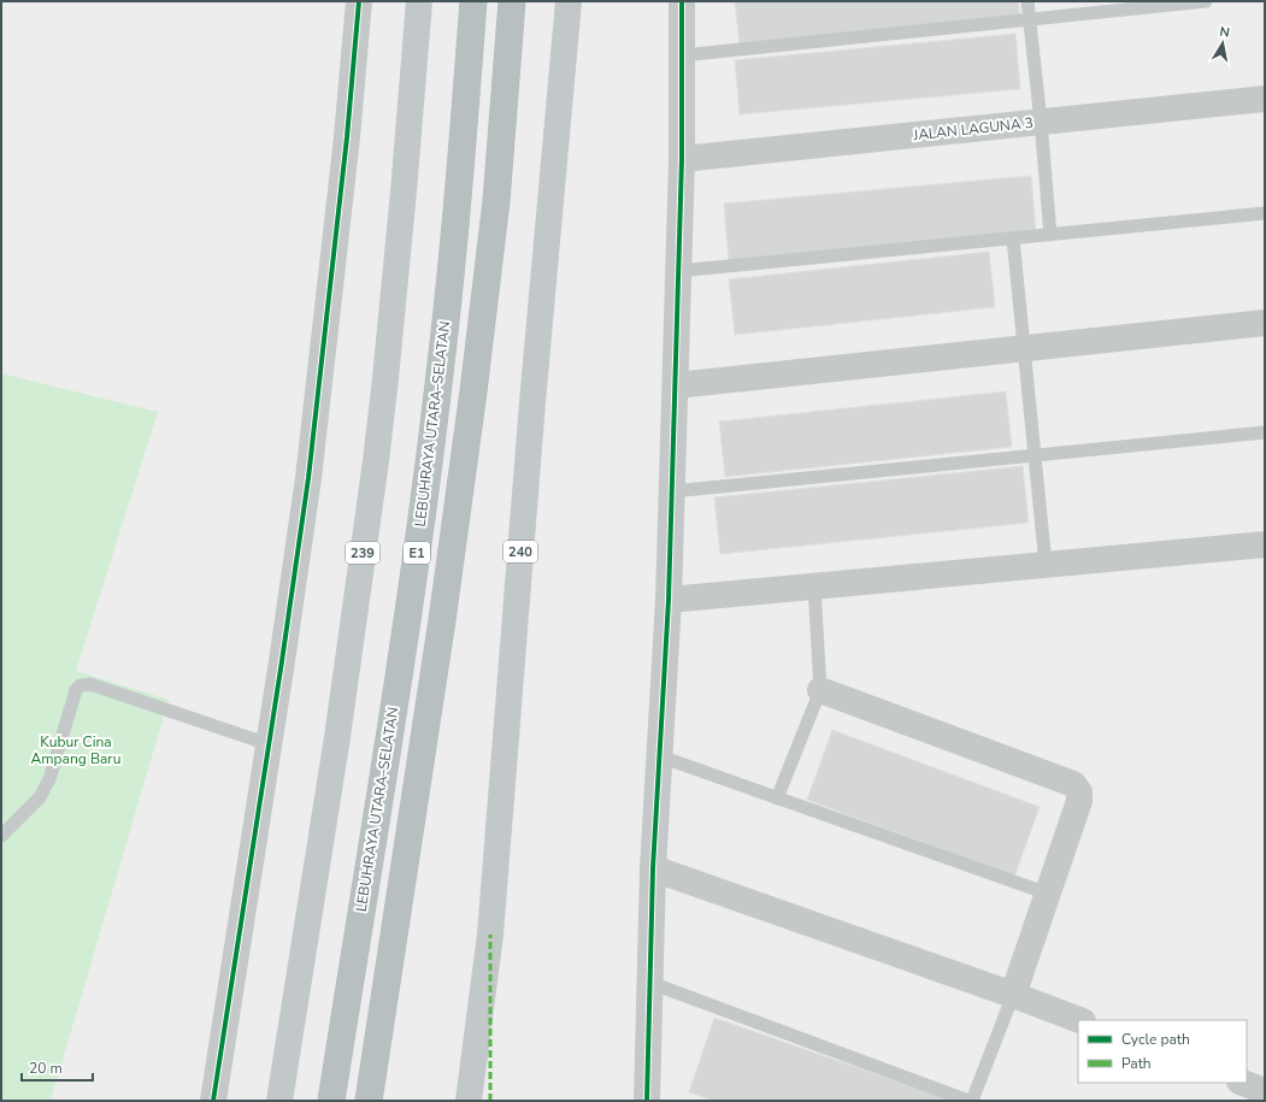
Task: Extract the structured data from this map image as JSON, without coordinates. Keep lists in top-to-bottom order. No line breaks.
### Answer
{"streets":{"highway":["LEBUHRAYA UTARA–SELATAN","E1"],"main road":["240","239"],"street":["JALAN LAGUNA 3"]},"parks":["Kubur Cina Ampang Baru"],"legend":["Cycle path","Path"],"scale_bar":"20 m","north":"top"}
